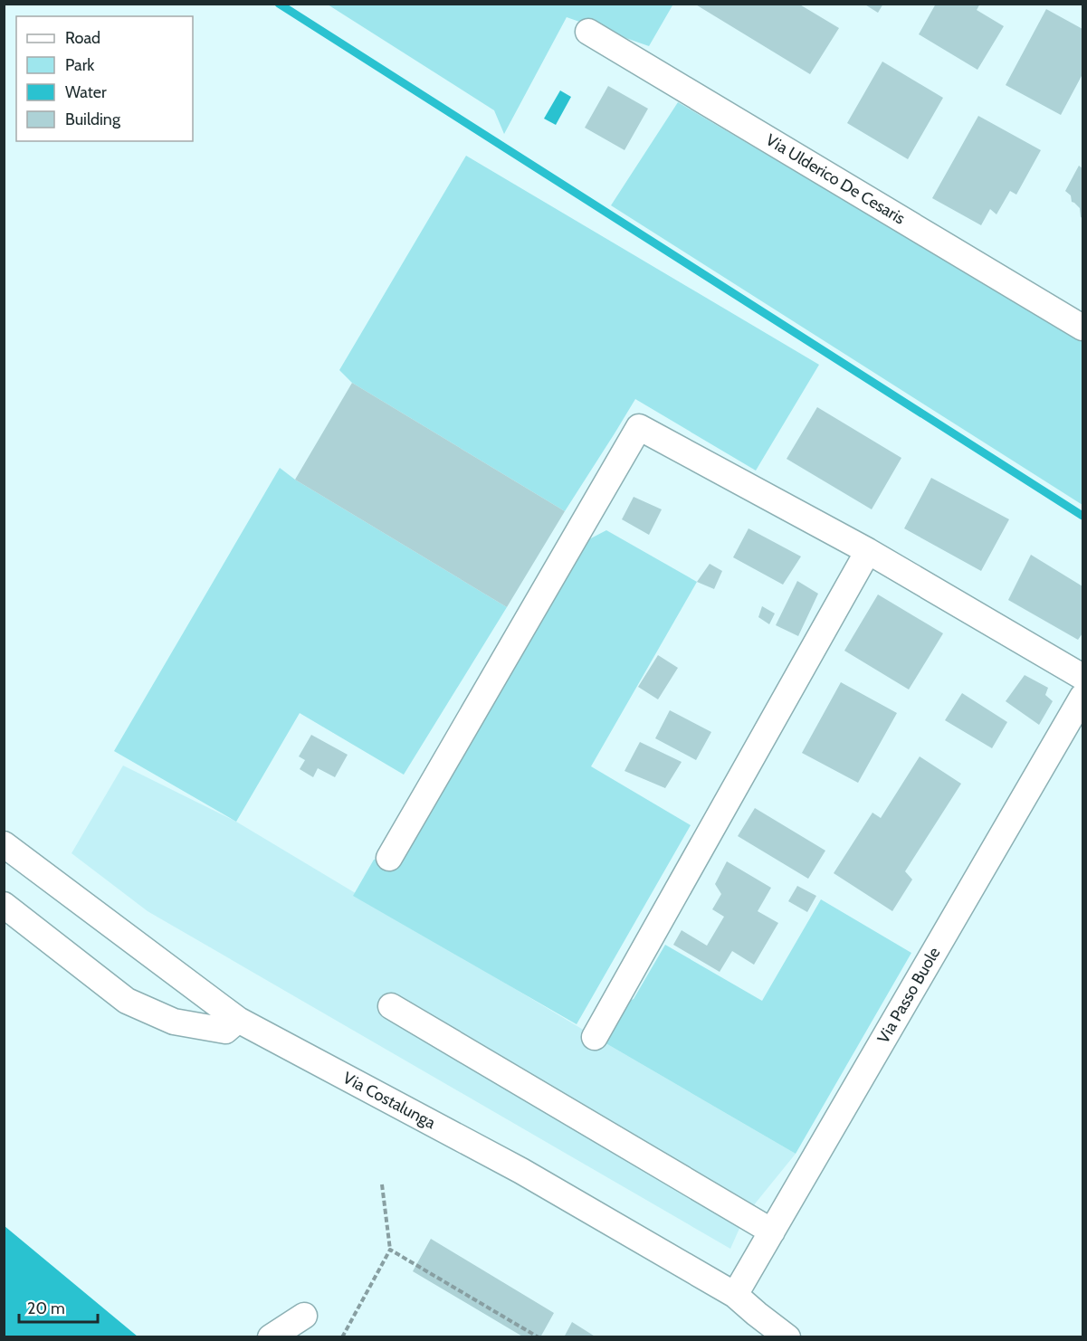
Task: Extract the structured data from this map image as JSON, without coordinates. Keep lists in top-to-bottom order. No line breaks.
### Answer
{"streets":{"street":["Via Ulderico De Cesaris","Via Passo Buole","Via Costalunga"]},"crossings":[["Via Passo Buole","Via Costalunga"]],"legend":["Road","Park","Water","Building"],"scale_bar":"20 m"}
